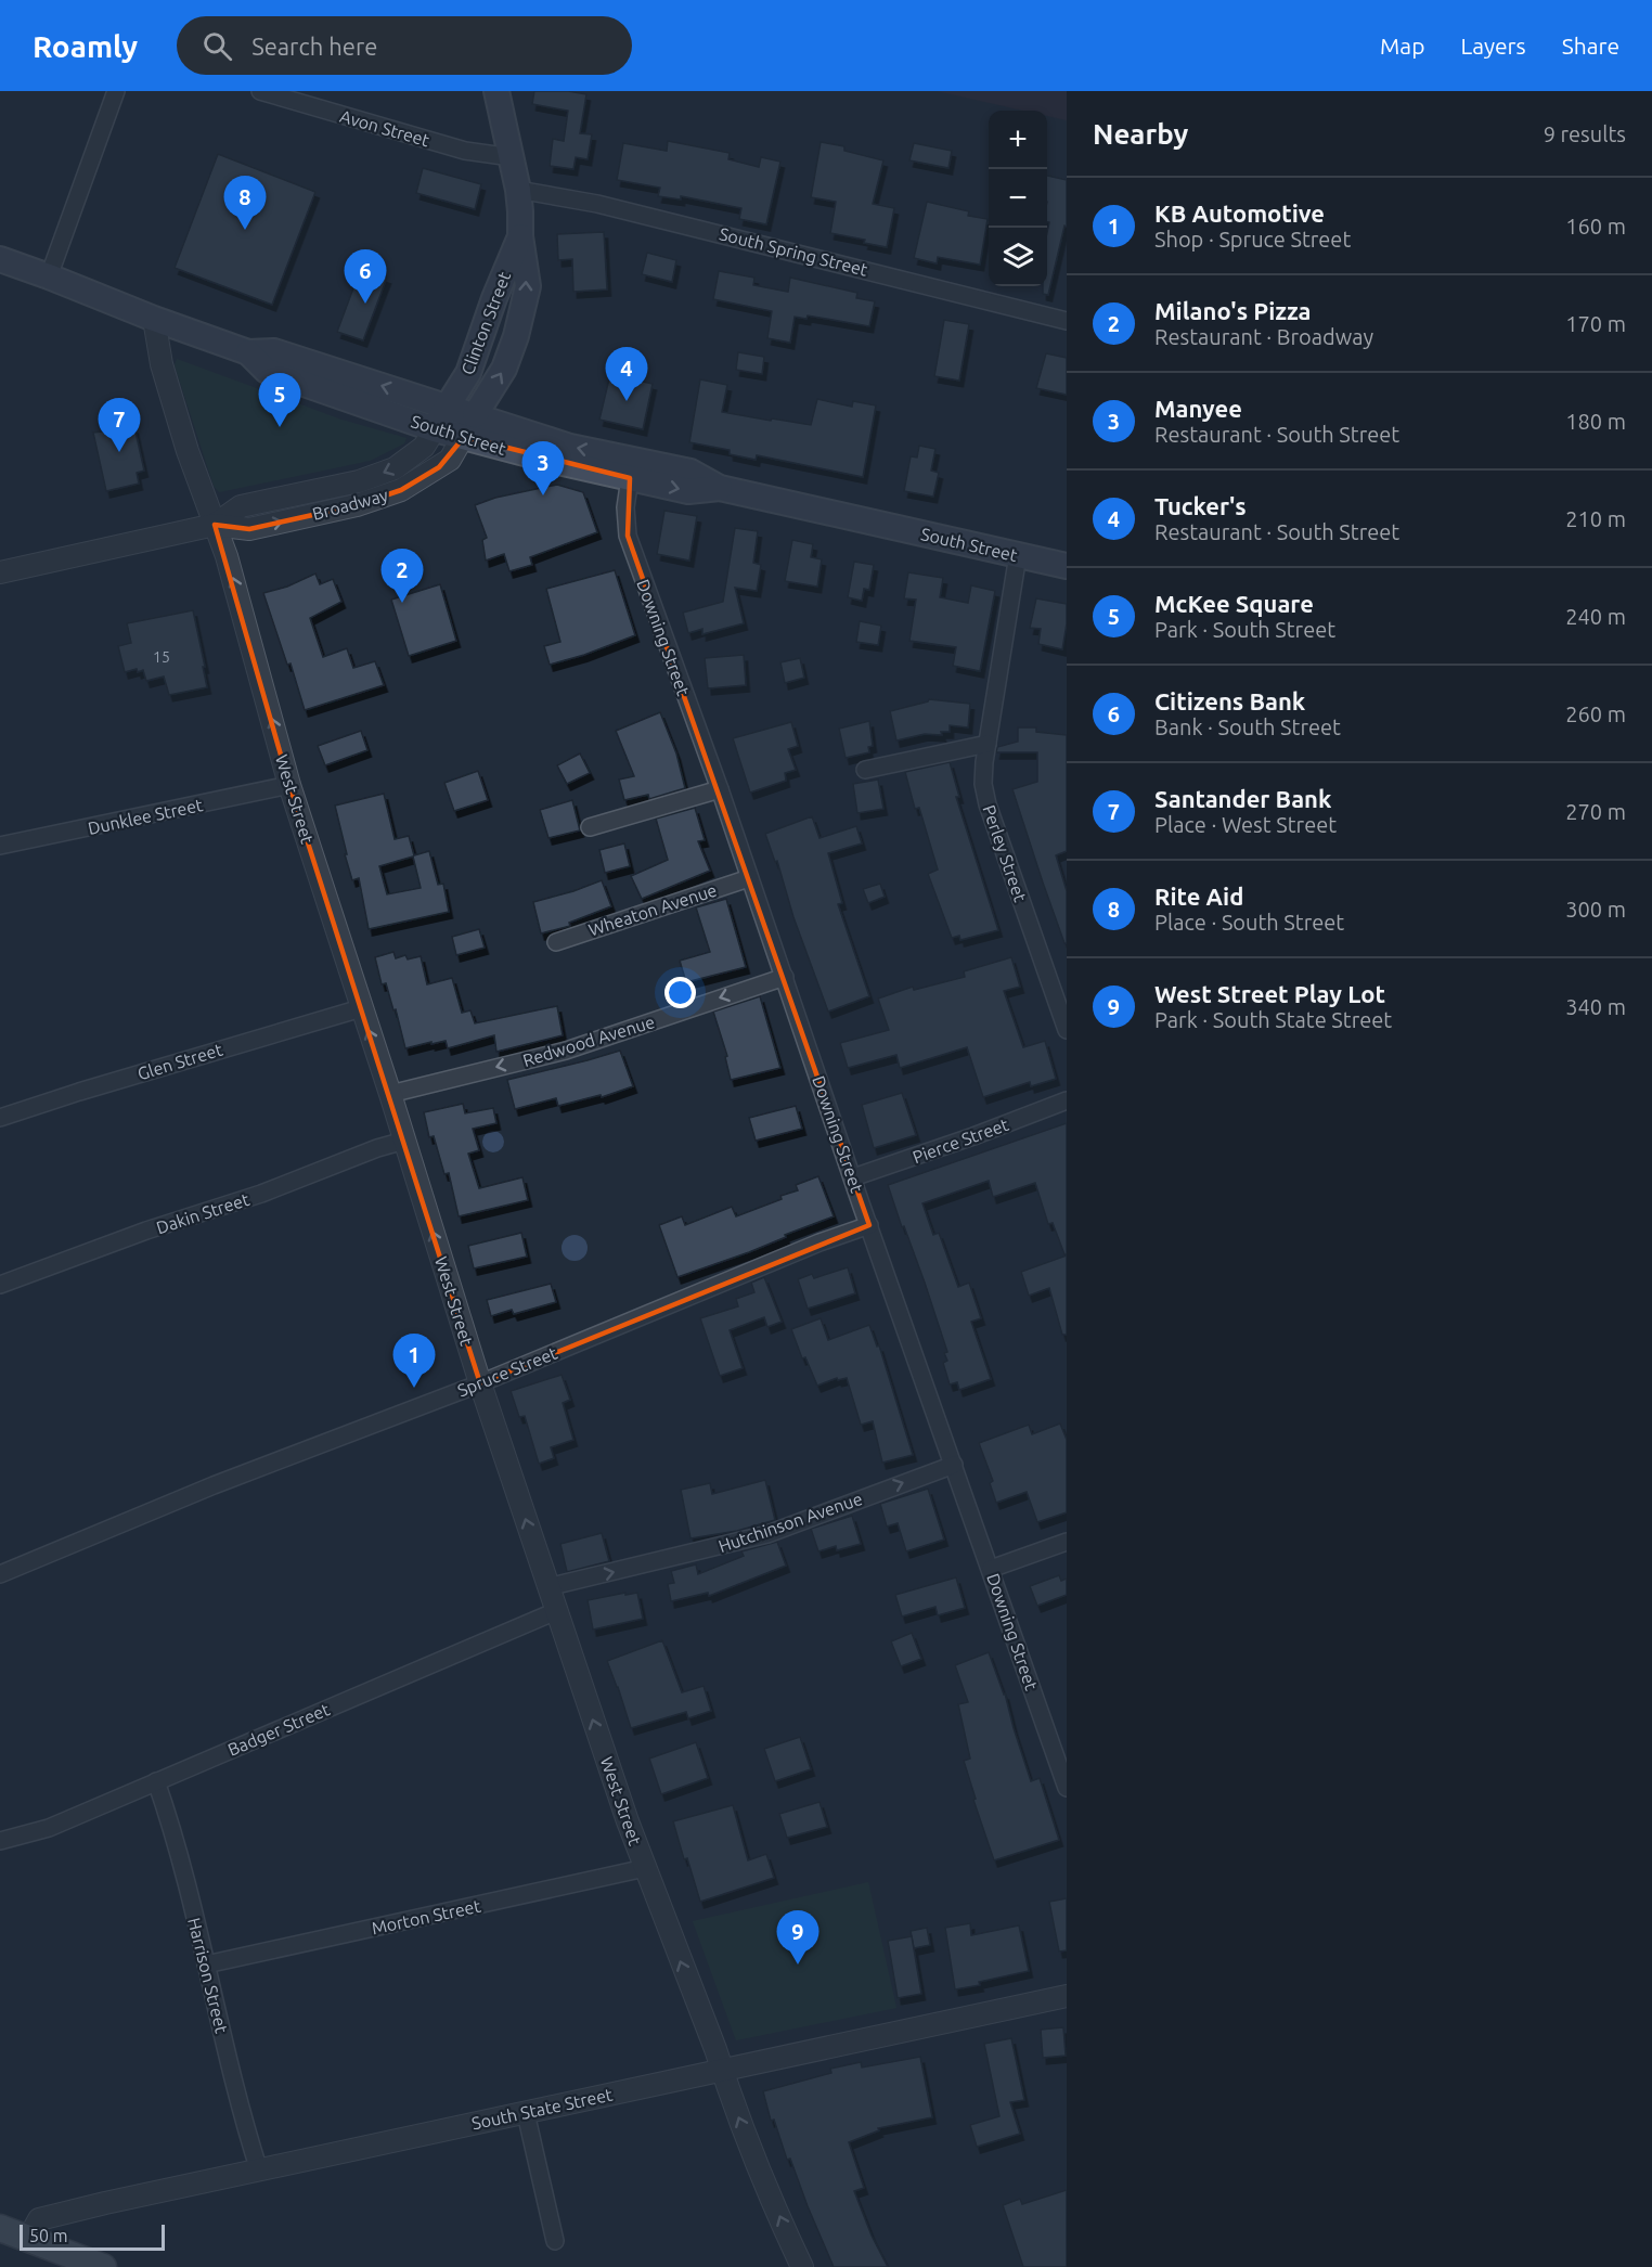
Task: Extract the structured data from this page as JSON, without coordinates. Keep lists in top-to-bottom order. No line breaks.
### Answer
{"streets":{"main road":["Clinton Street","South Street","Broadway"],"street":["Avon Street","South Spring Street","Downing Street","West Street","Dunklee Street","Perley Street","Wheaton Avenue","Redwood Avenue","Glen Street","Pierce Street","Dakin Street","Spruce Street","Hutchinson Avenue","Badger Street","Morton Street","Harrison Street","South State Street"]},"crossings":[["Avon Street","Clinton Street"],["South Spring Street","Clinton Street"],["Clinton Street","South Street"],["Clinton Street","Broadway"],["South Street","Broadway"],["South Street","Downing Street"],["South Street","West Street"],["South Street","Perley Street"],["Broadway","West Street"],["Downing Street","Wheaton Avenue"],["Downing Street","Redwood Avenue"],["Downing Street","Pierce Street"],["Downing Street","Spruce Street"],["Downing Street","Hutchinson Avenue"],["West Street","Dunklee Street"],["West Street","Redwood Avenue"],["West Street","Glen Street"],["West Street","Dakin Street"],["West Street","Spruce Street"],["West Street","Hutchinson Avenue"],["West Street","Badger Street"],["West Street","Morton Street"],["West Street","South State Street"],["Badger Street","Harrison Street"],["Morton Street","Harrison Street"],["Harrison Street","South State Street"]],"one_way":["West Street","Redwood Avenue","Hutchinson Avenue"],"house_numbers":["15"],"scale_bar":"50 m","page":{"header":"Roamly","search":"Search here","nav":["Map","Layers","Share"],"heading":["Nearby","9 results"],"map_buttons":["+","−"],"pins":["8","6","4","5","7","3","2","1","9"],"list":[{"mark":"1","name":"KB Automotive","note":"Shop · Spruce Street","value":"160 m"},{"mark":"2","name":"Milano's Pizza","note":"Restaurant · Broadway","value":"170 m"},{"mark":"3","name":"Manyee","note":"Restaurant · South Street","value":"180 m"},{"mark":"4","name":"Tucker's","note":"Restaurant · South Street","value":"210 m"},{"mark":"5","name":"McKee Square","note":"Park · South Street","value":"240 m"},{"mark":"6","name":"Citizens Bank","note":"Bank · South Street","value":"260 m"},{"mark":"7","name":"Santander Bank","note":"Place · West Street","value":"270 m"},{"mark":"8","name":"Rite Aid","note":"Place · South Street","value":"300 m"},{"mark":"9","name":"West Street Play Lot","note":"Park · South State Street","value":"340 m"}],"scale":"50 m"}}
